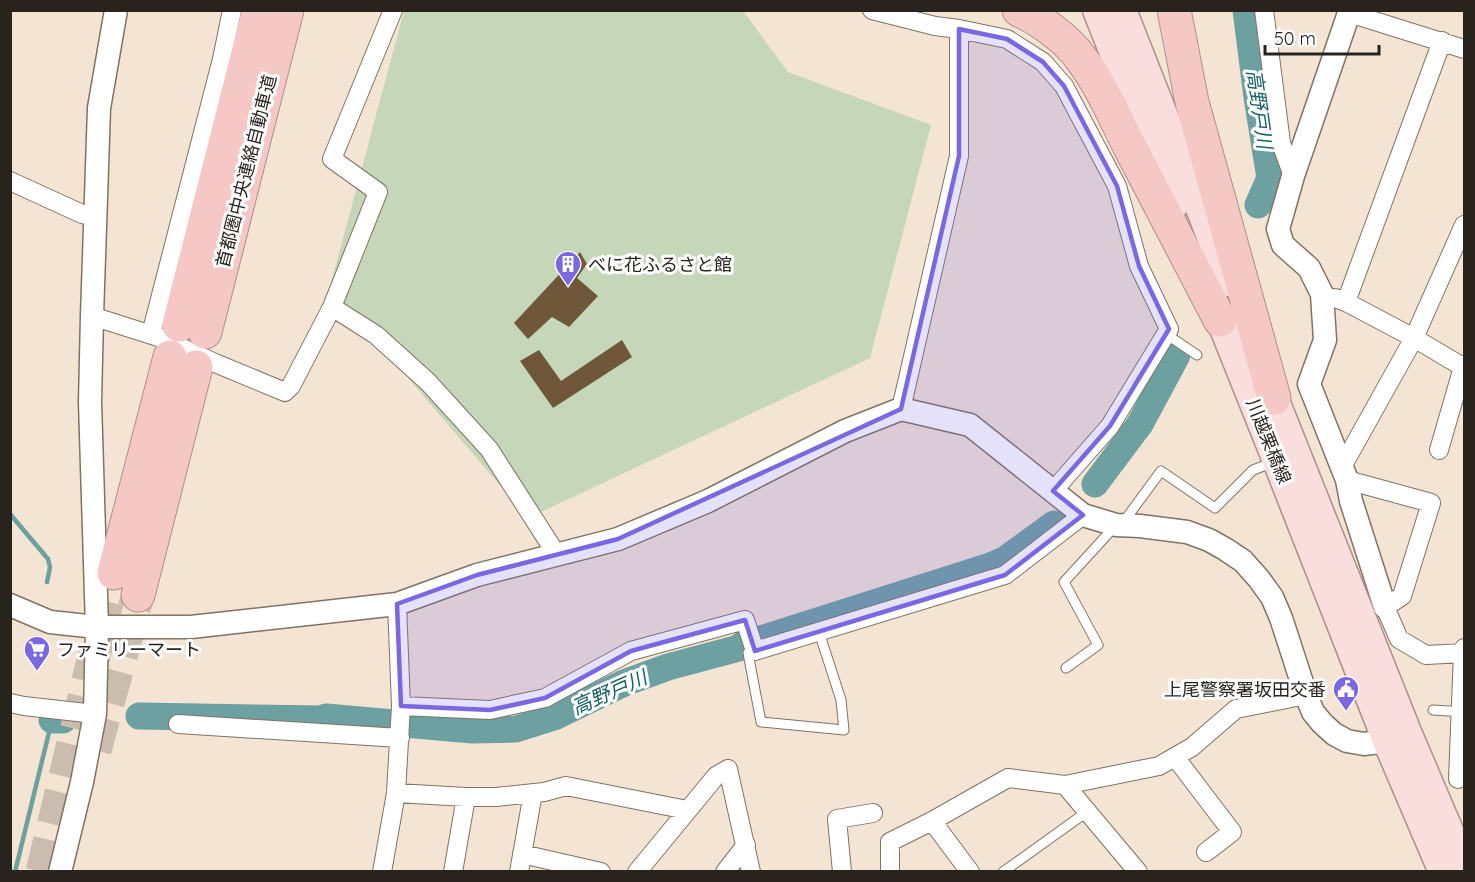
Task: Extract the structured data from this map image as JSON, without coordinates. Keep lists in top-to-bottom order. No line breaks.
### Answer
{"streets":{"highway":["首都圏中央連絡自動車道"],"main road":["川越栗橋線"]},"water":["高野戸川"],"places":{"building":["べに花ふるさと館"],"supermarket":["ファミリーマート"],"public building":["上尾警察署坂田交番"]},"scale_bar":"50 m"}
